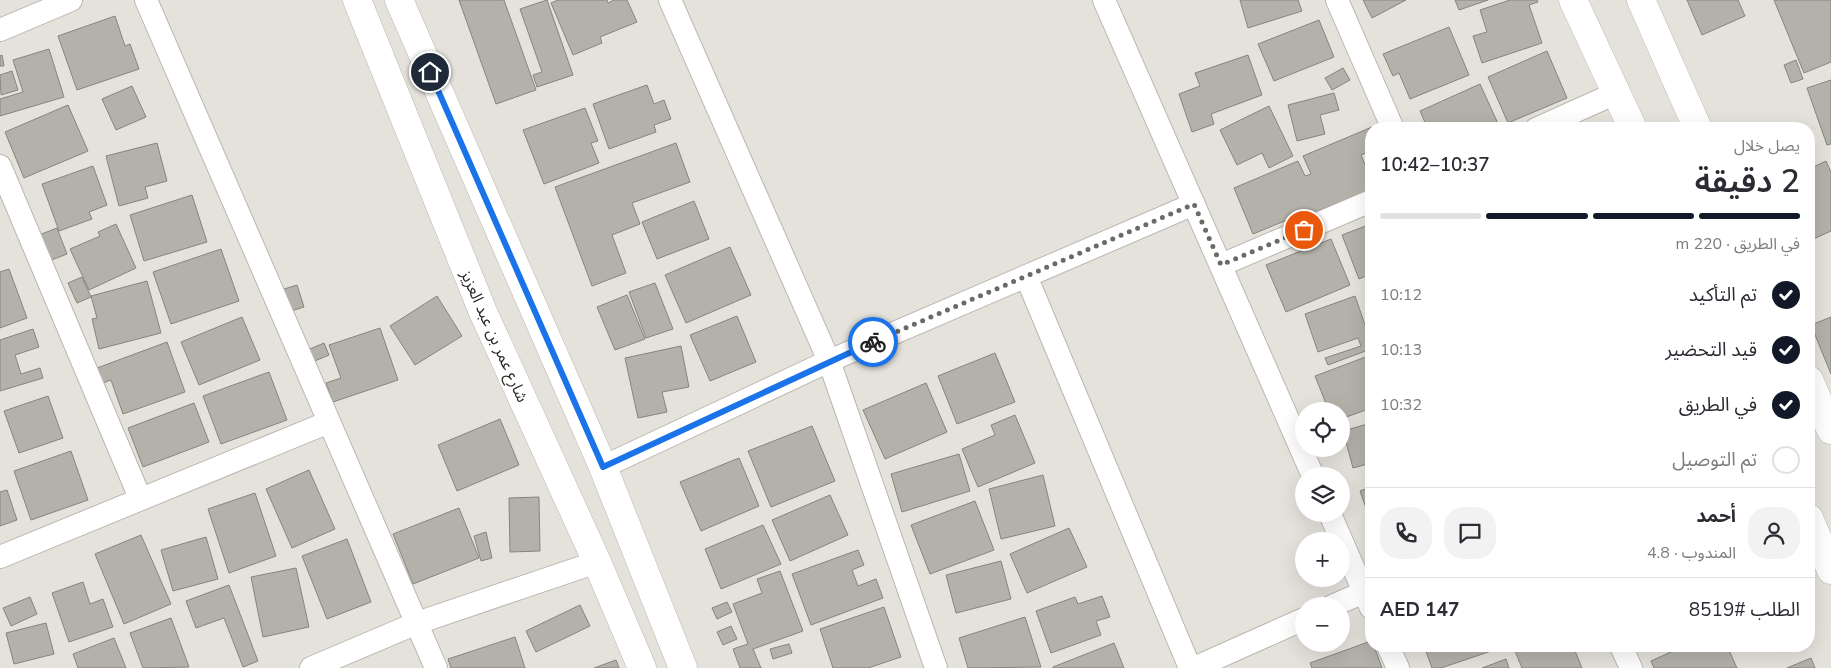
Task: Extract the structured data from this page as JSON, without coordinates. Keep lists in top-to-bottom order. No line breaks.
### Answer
{"streets":{"main road":["شارع عمر بن عبد العزيز"]},"page":{"heading":["2 دقيقة","يصل خلال","10:37–10:42"],"panel":["أحمد","المندوب · 4.8","الطلب #8519","AED 147"],"bar":"في الطريق · 220 m","list":[["تم التأكيد","10:12"],["قيد التحضير","10:13"],["في الطريق","10:32"],"تم التوصيل"],"map_buttons":["+","−"]}}
